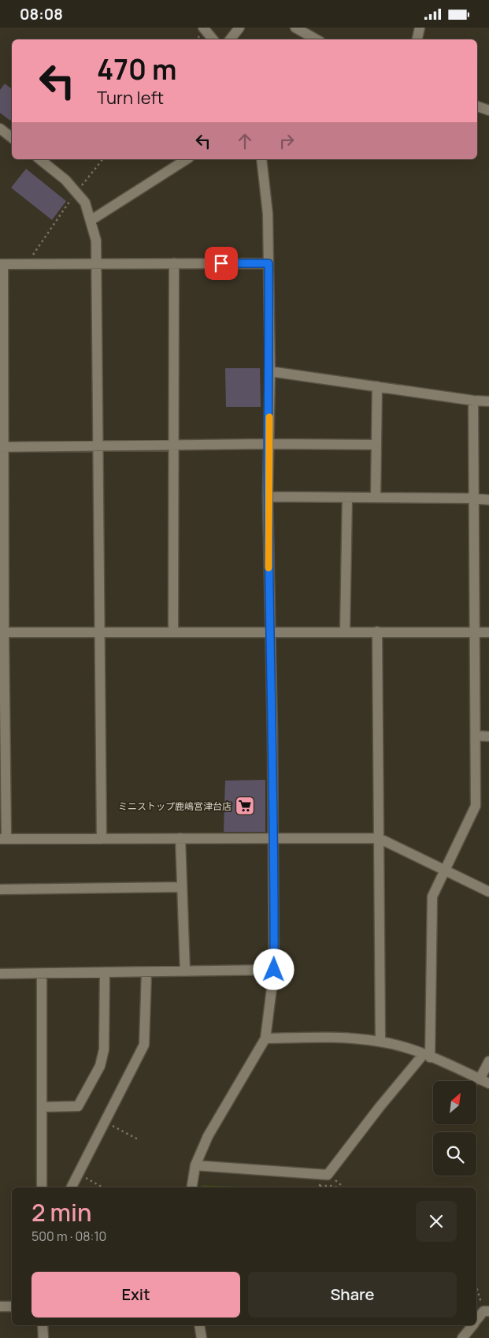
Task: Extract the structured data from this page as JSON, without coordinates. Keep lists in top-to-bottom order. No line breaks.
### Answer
{"places":{"supermarket":["ミニストップ鹿嶋宮津台店"]},"north":"top right","page":{"status":"08:08","turn":["470 m","Turn left"],"heading":["2 min","500 m · 08:10"],"buttons":["Exit","Share"]}}
